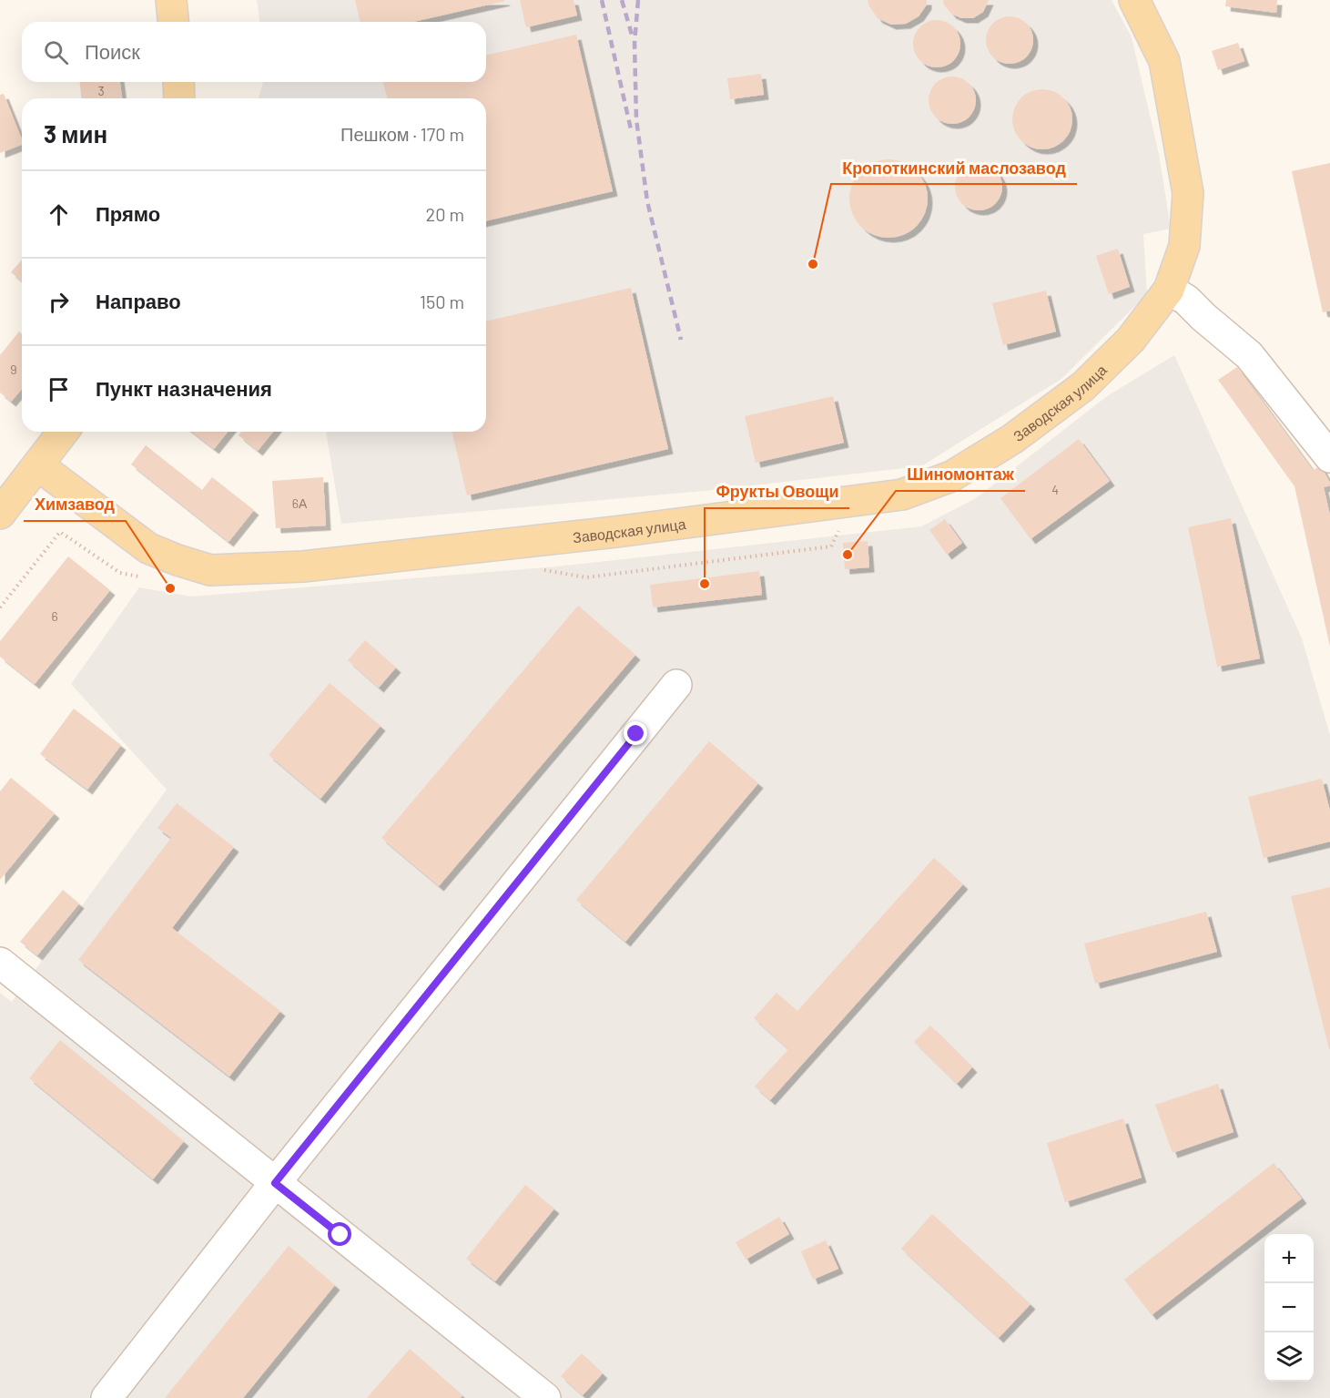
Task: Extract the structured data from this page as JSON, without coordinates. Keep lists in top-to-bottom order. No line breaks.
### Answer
{"streets":{"main road":["Заводская улица"]},"places":["Кропоткинский маслозавод","Шиномонтаж","Фрукты Овощи","Химзавод"],"house_numbers":["3","9","4","6А","6"],"page":{"search":"Поиск","heading":["3 мин","Пешком · 170 m"],"list":[["Прямо","20 m"],["Направо","150 m"],"Пункт назначения"],"map_buttons":["+","−"]}}
